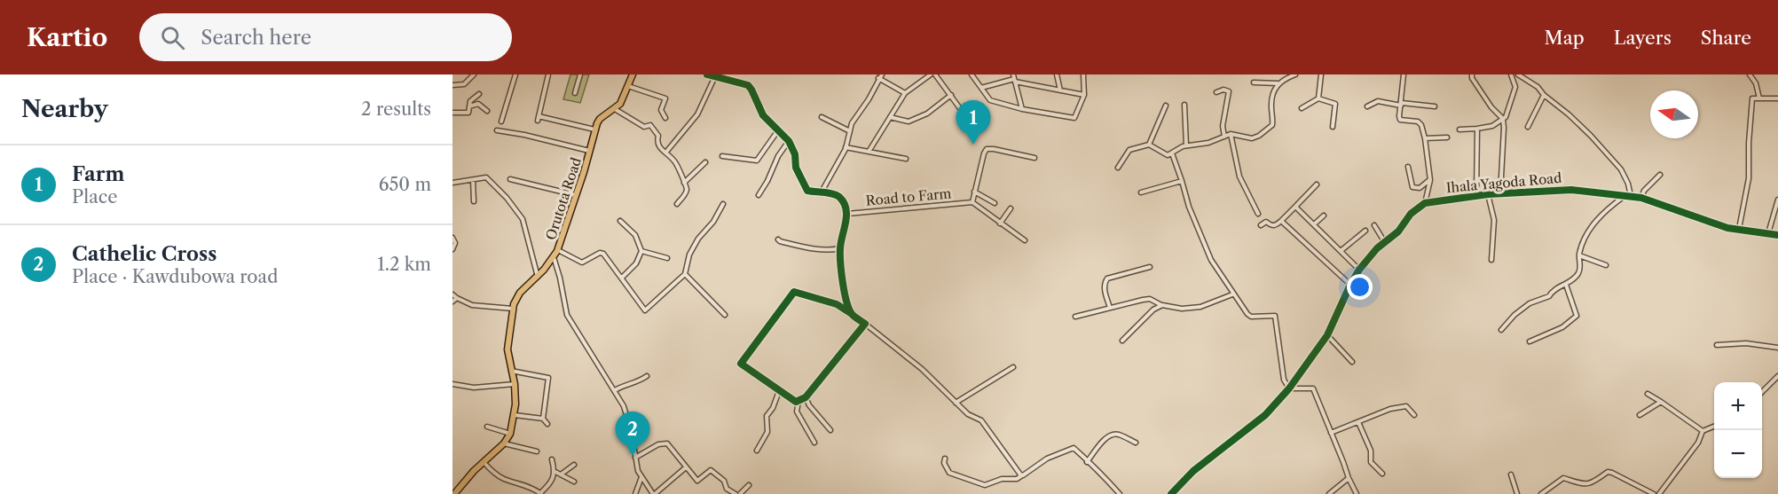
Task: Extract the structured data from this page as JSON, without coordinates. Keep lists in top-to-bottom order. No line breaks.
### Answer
{"streets":{"main road":["Orutota Road"],"street":["Ihala Yagoda Road","Road to Farm"]},"north":"left","page":{"header":"Kartio","search":"Search here","nav":["Map","Layers","Share"],"heading":["Nearby","2 results"],"pins":["1","2"],"list":[{"mark":"1","name":"Farm","note":"Place","value":"650 m"},{"mark":"2","name":"Cathelic Cross","note":"Place · Kawdubowa road","value":"1.2 km"}],"map_buttons":["+","−"]}}
